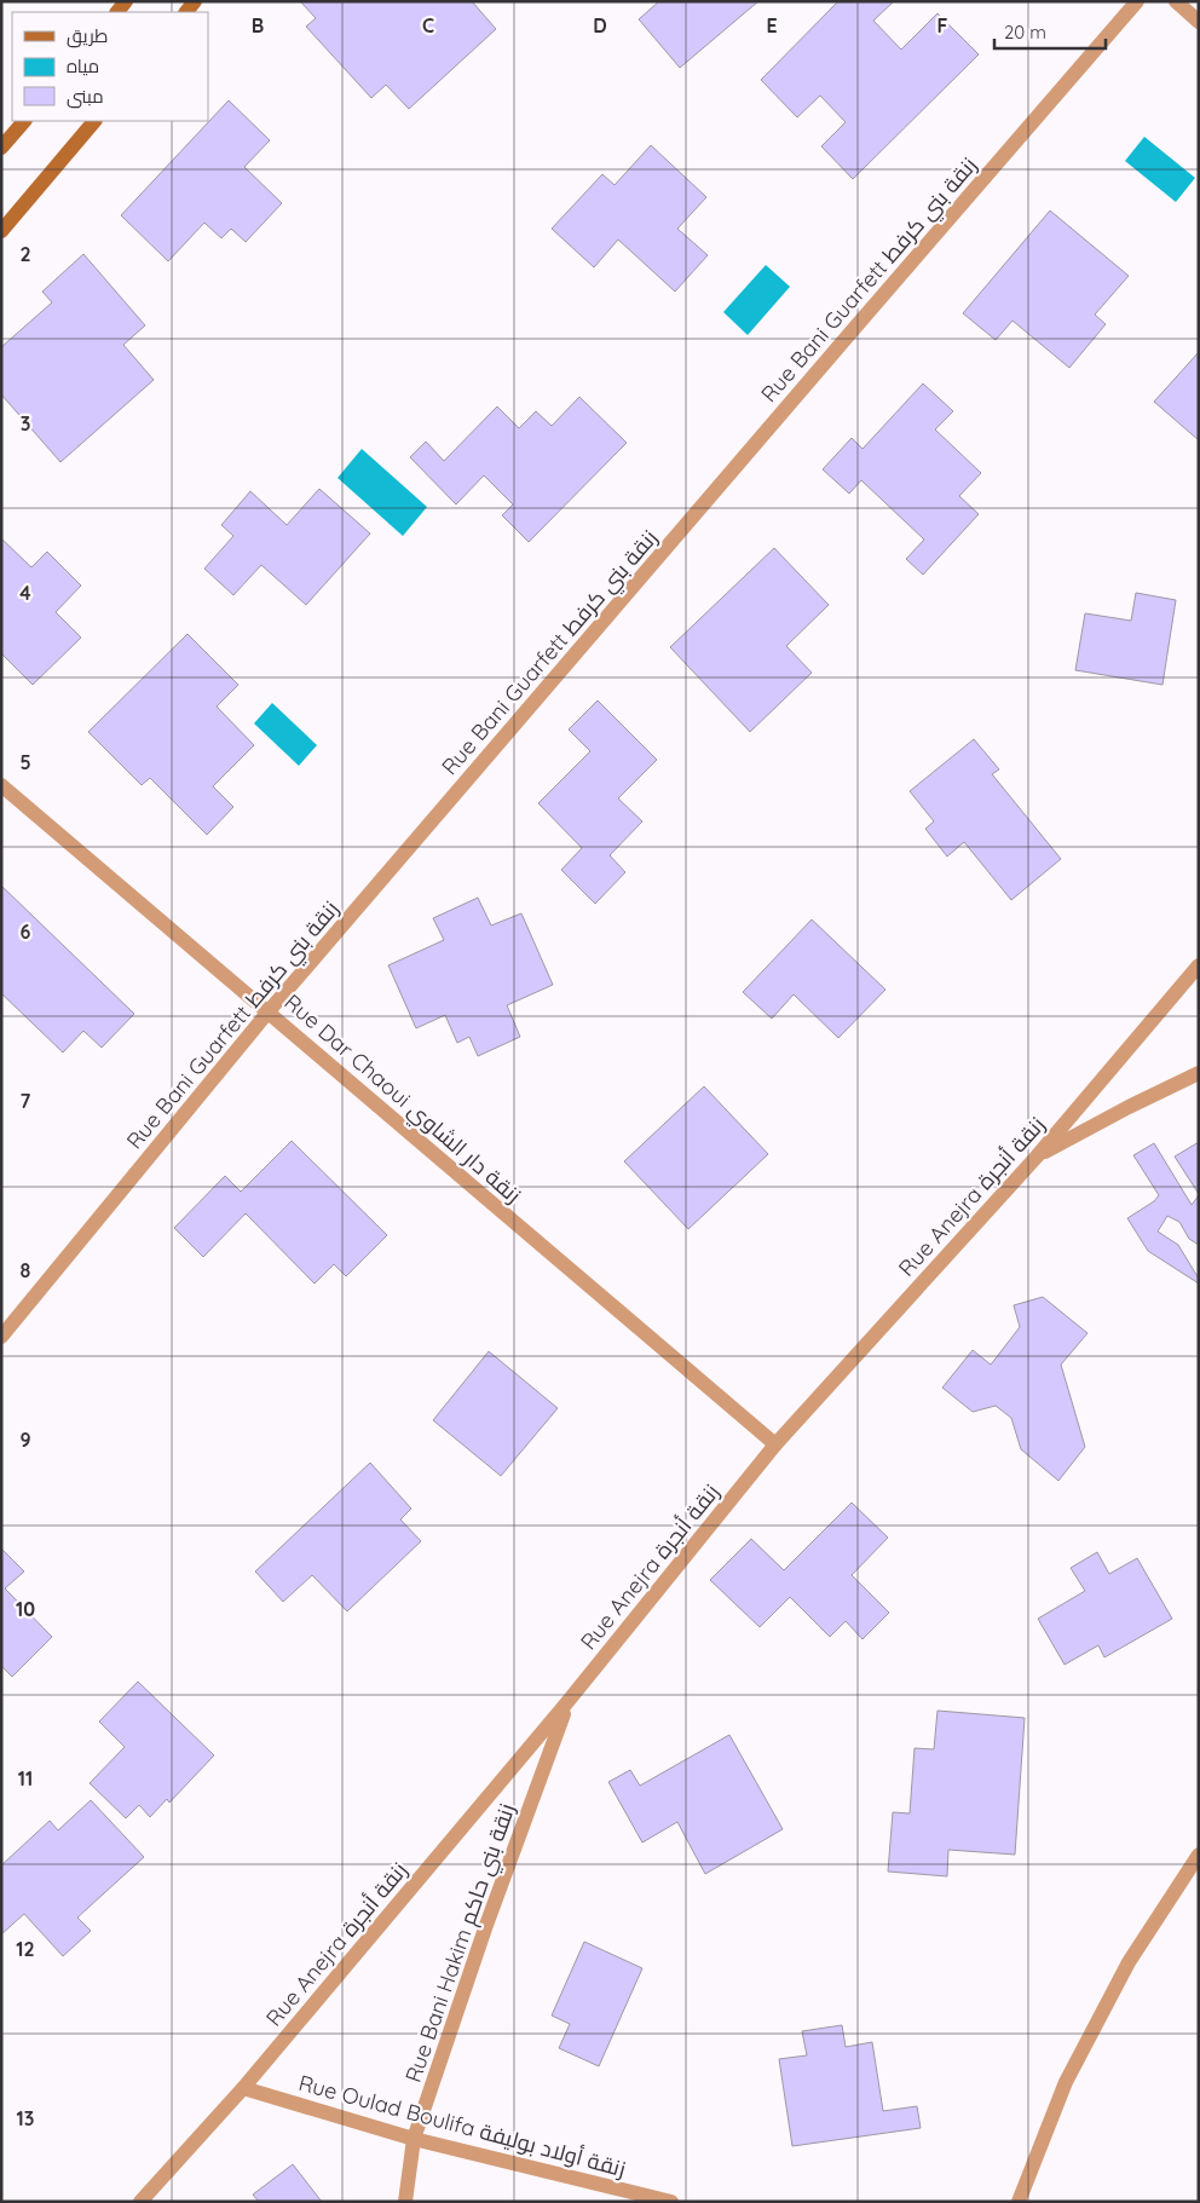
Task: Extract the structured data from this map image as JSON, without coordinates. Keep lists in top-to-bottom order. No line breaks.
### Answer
{"streets":{"street":["Rue Bani Guarfett زنقة بني كرفط","Rue Dar Chaoui زنقة دار الشاوي","Rue Anejra زنقة أنجرة","Rue Bani Hakim زنقة بني حاكم","Rue Oulad Boulifa زنقة أولاد بوليفة"]},"crossings":[["Rue Bani Guarfett زنقة بني كرفط","Rue Dar Chaoui زنقة دار الشاوي"],["Rue Dar Chaoui زنقة دار الشاوي","Rue Anejra زنقة أنجرة"],["Rue Anejra زنقة أنجرة","Rue Bani Hakim زنقة بني حاكم"],["Rue Anejra زنقة أنجرة","Rue Oulad Boulifa زنقة أولاد بوليفة"],["Rue Bani Hakim زنقة بني حاكم","Rue Oulad Boulifa زنقة أولاد بوليفة"]],"legend":["طريق","مياه","مبنى"],"scale_bar":"20 m","grid":{"columns":["B","C","D","E","F"],"rows":["2","3","4","5","6","7","8","9","10","11","12","13"]}}
